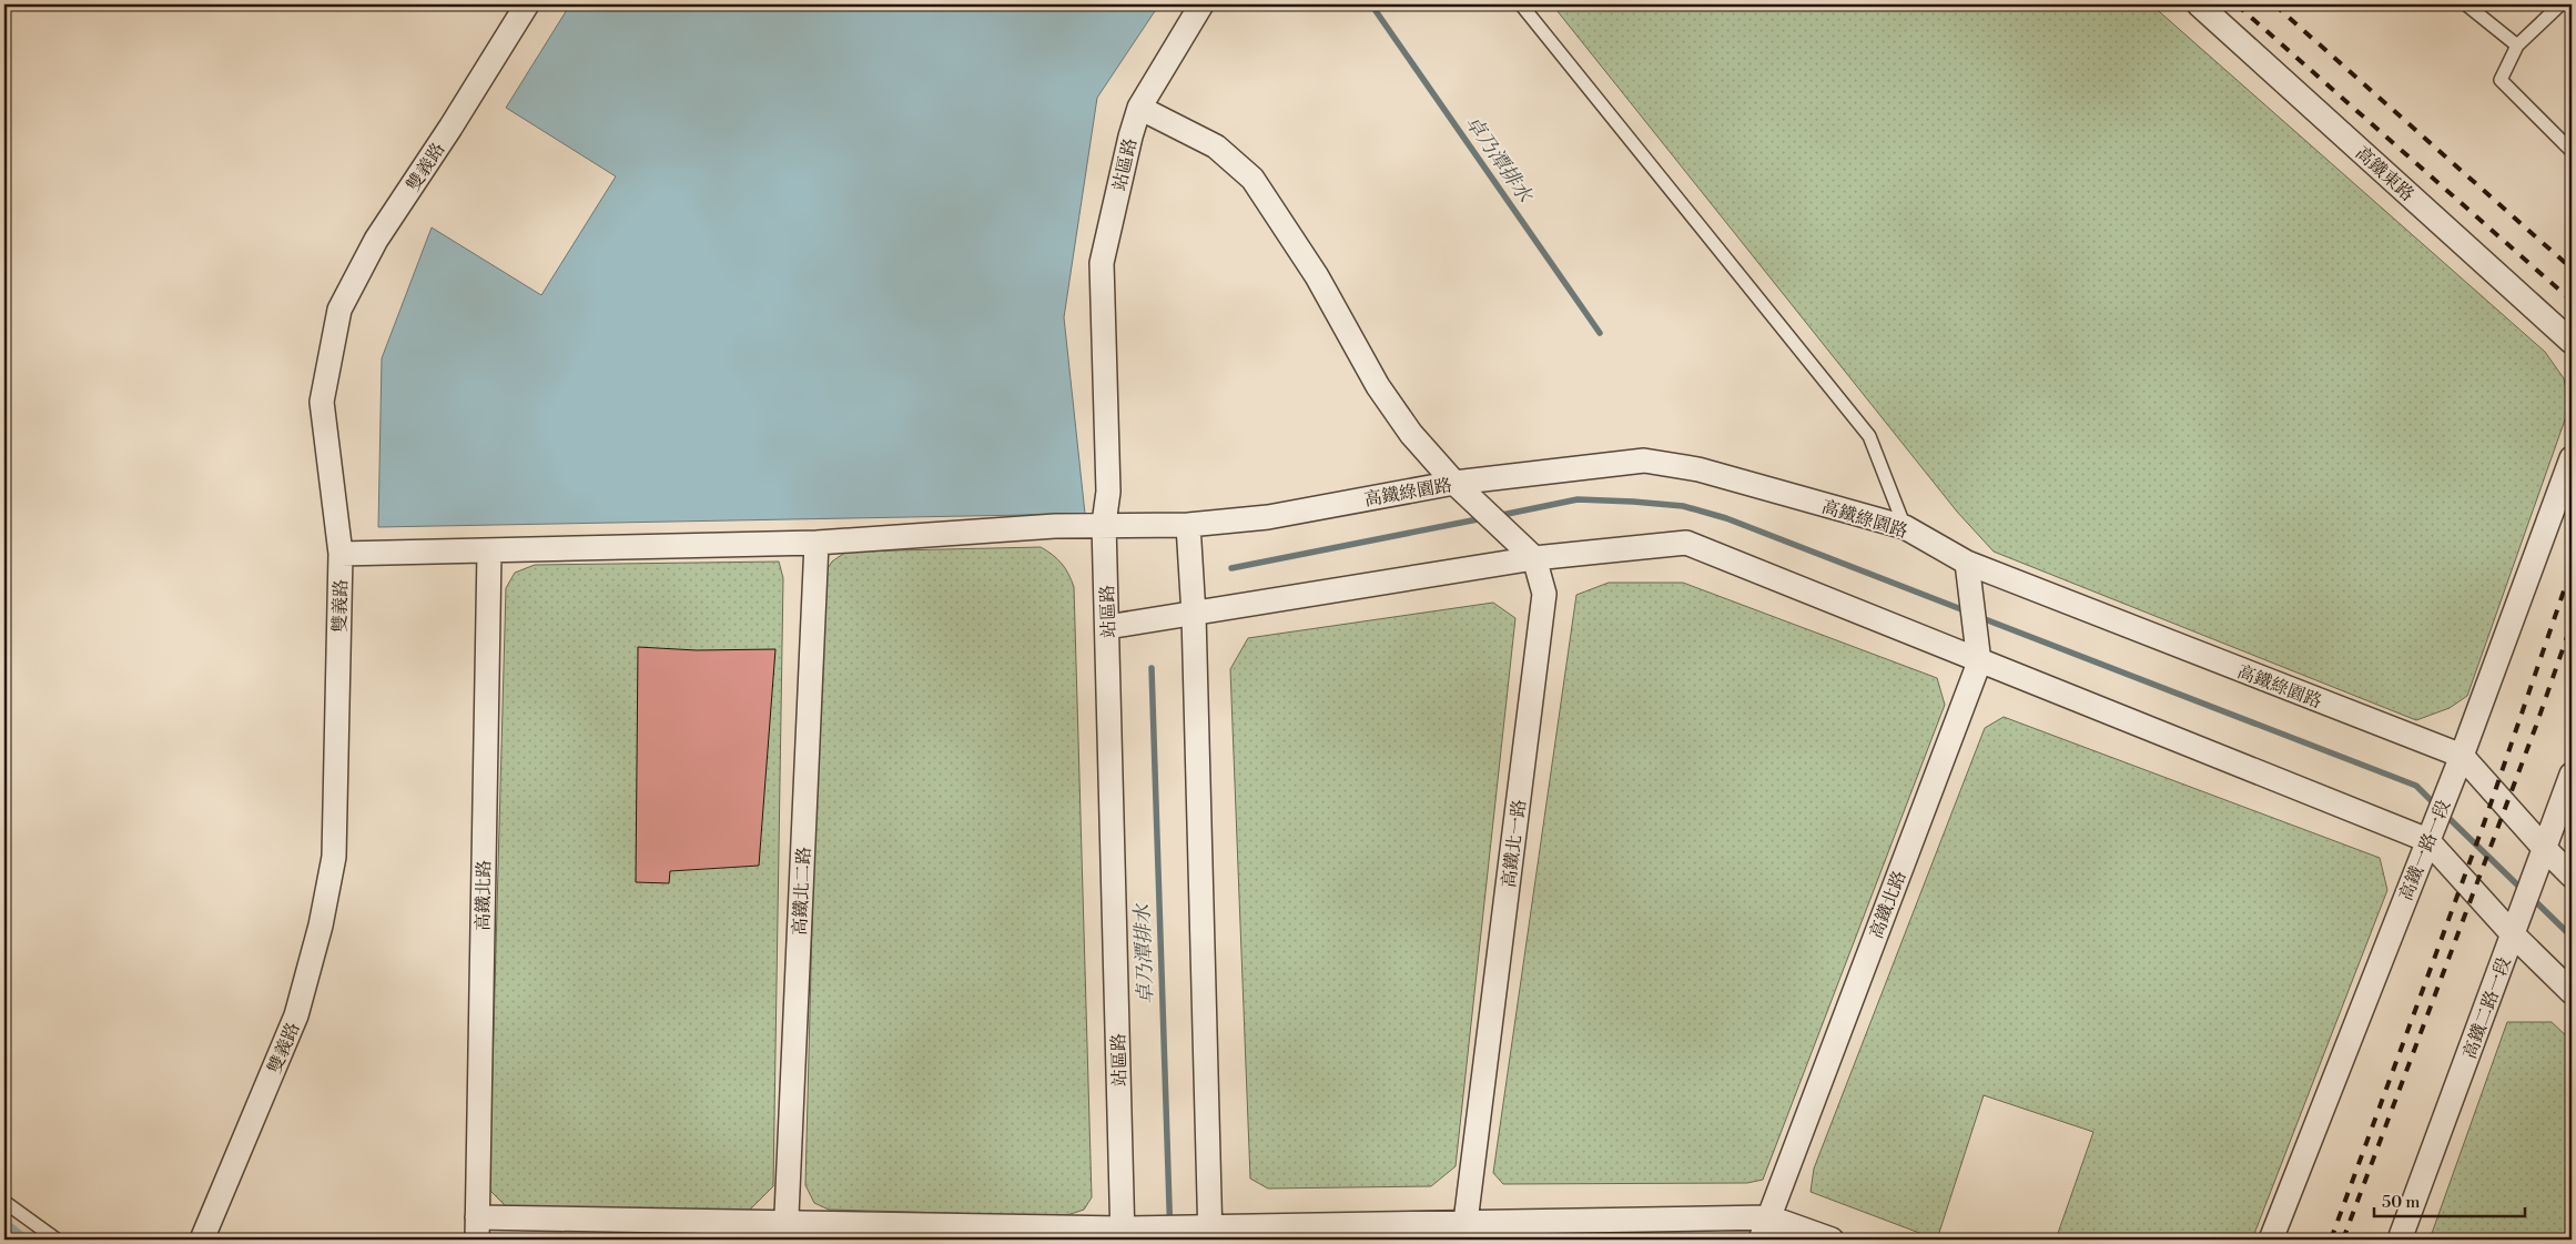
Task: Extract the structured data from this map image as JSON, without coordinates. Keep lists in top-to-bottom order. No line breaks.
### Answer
{"streets":{"street":["站區路","雙義路","高鐵東路","高鐵綠園路","高鐵北一路","高鐵一路一段","高鐵北二路","高鐵北路","高鐵二路一段"]},"crossings":[["站區路","高鐵綠園路"],["雙義路","高鐵綠園路"],["高鐵綠園路","高鐵一路一段"],["高鐵綠園路","高鐵北二路"],["高鐵綠園路","高鐵北路"],["高鐵綠園路","高鐵二路一段"]],"water":["卓乃潭排水"],"scale_bar":"50 m"}
